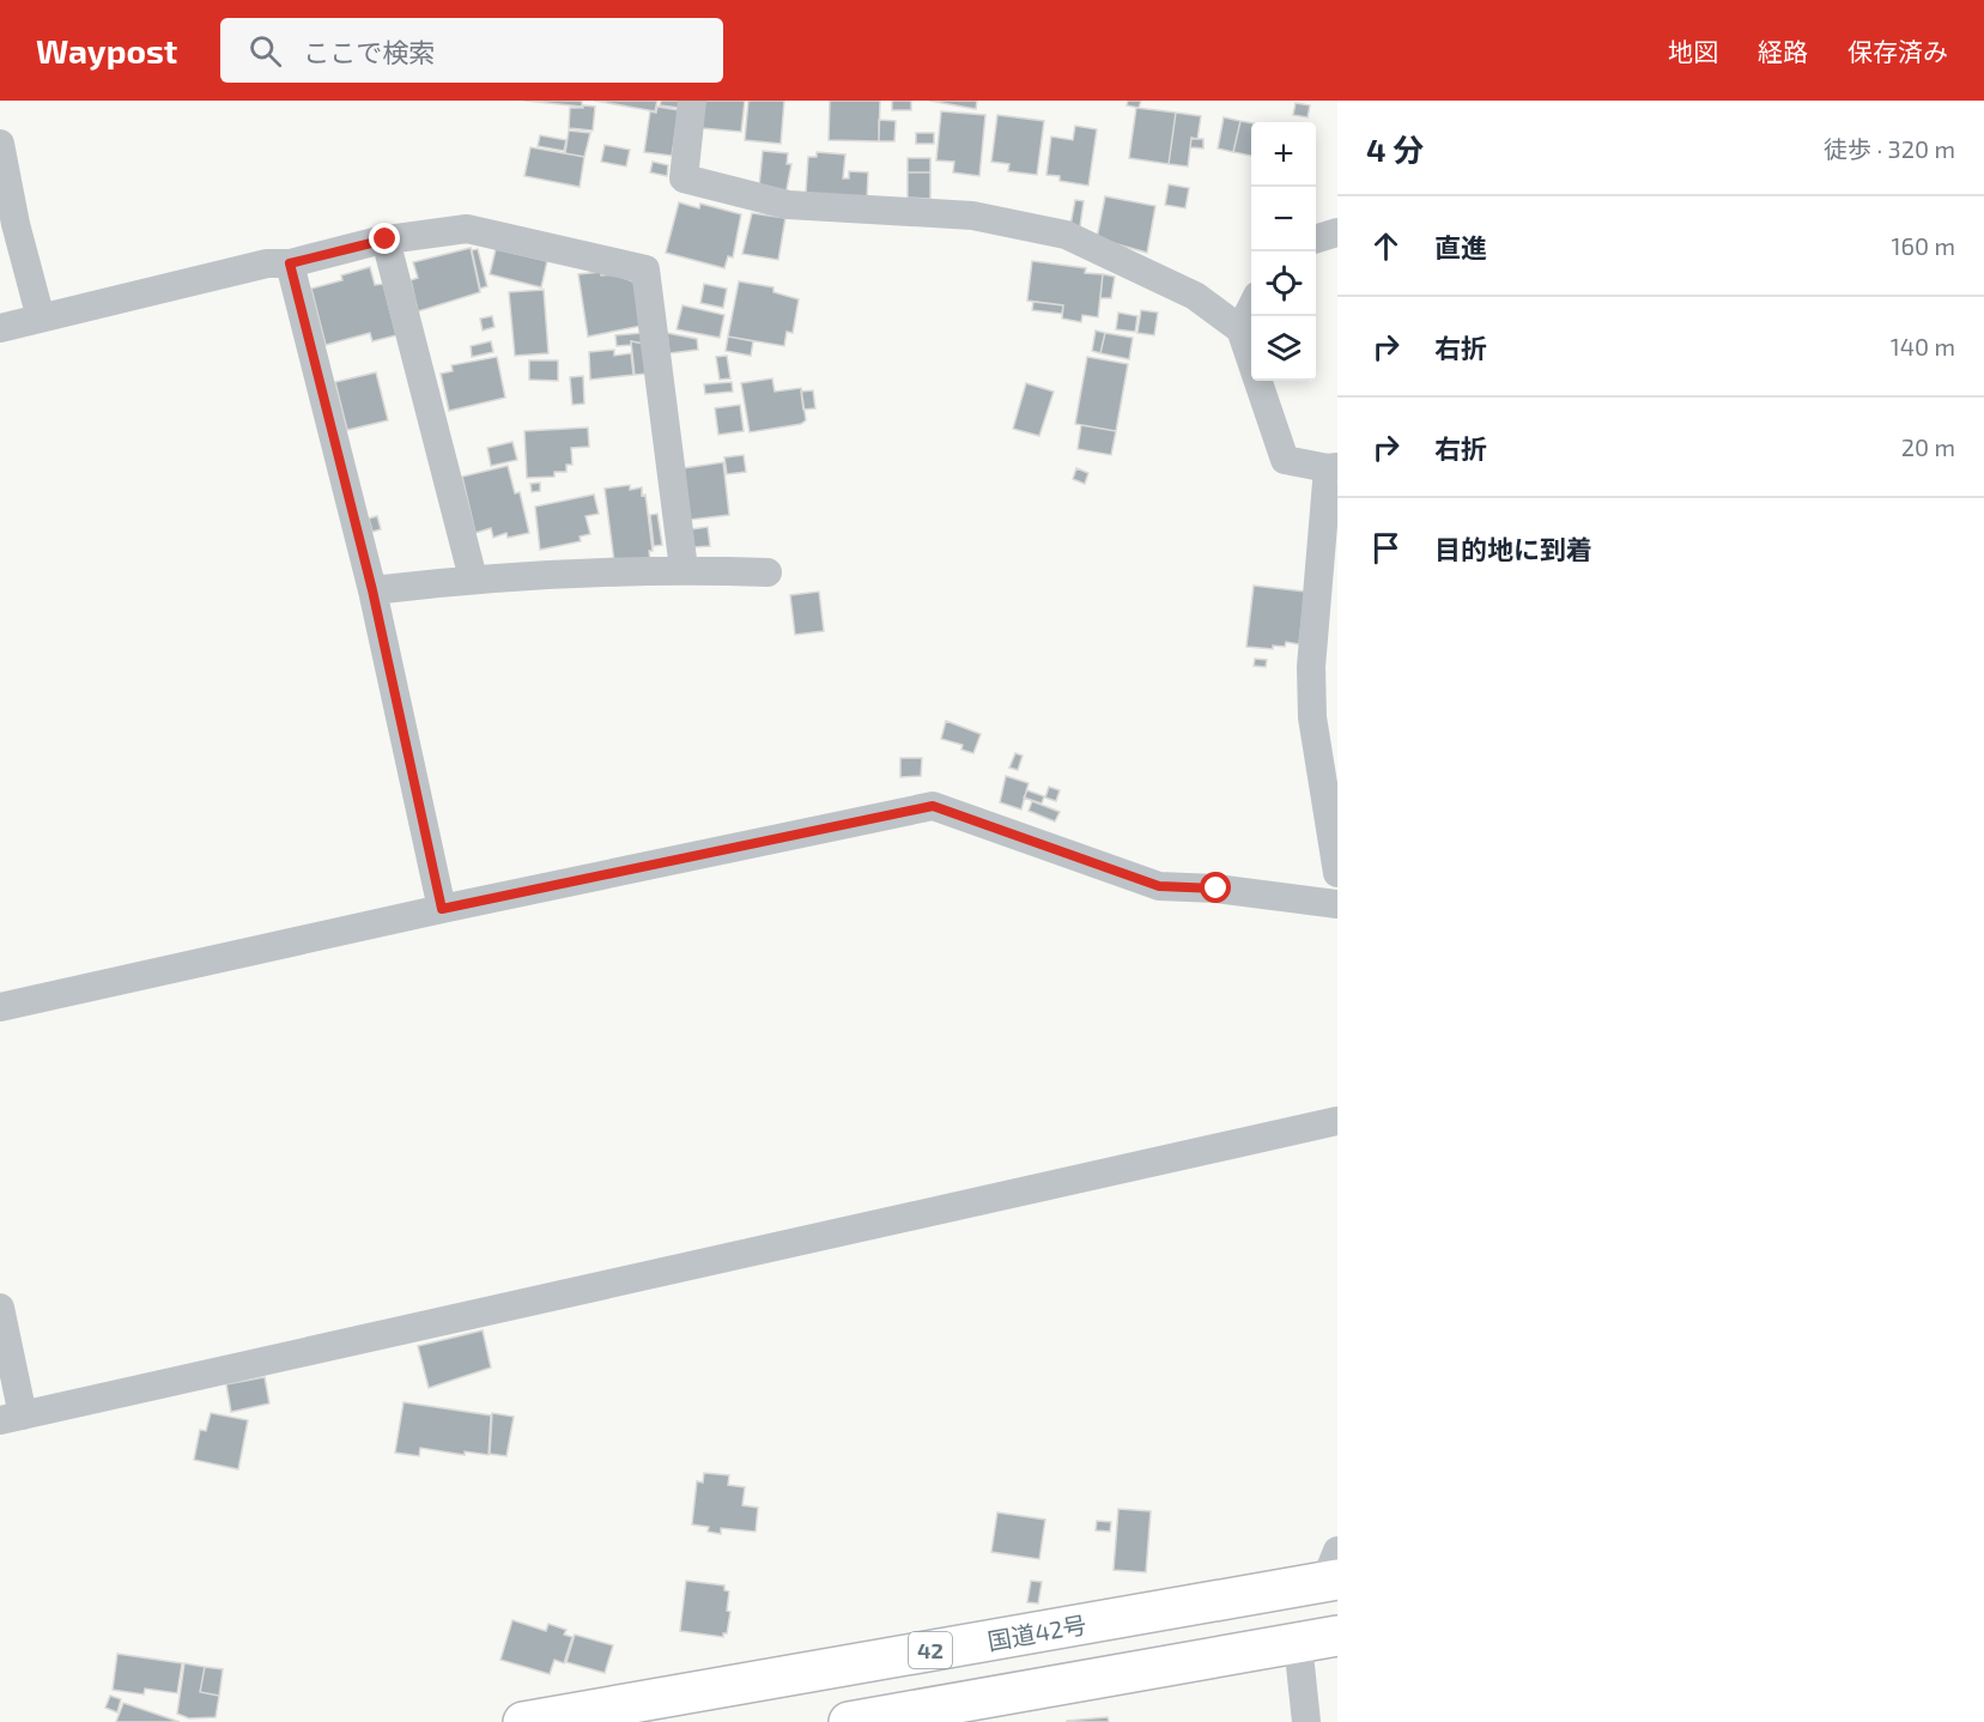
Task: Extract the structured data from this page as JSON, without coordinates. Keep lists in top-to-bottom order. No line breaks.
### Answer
{"streets":{"highway":["国道42号","42"]},"page":{"header":"Waypost","search":"ここで検索","nav":["地図","経路","保存済み"],"heading":["4 分","徒歩 · 320 m"],"map_buttons":["+","−"],"list":[["直進","160 m"],["右折","140 m"],["右折","20 m"],"目的地に到着"]}}
